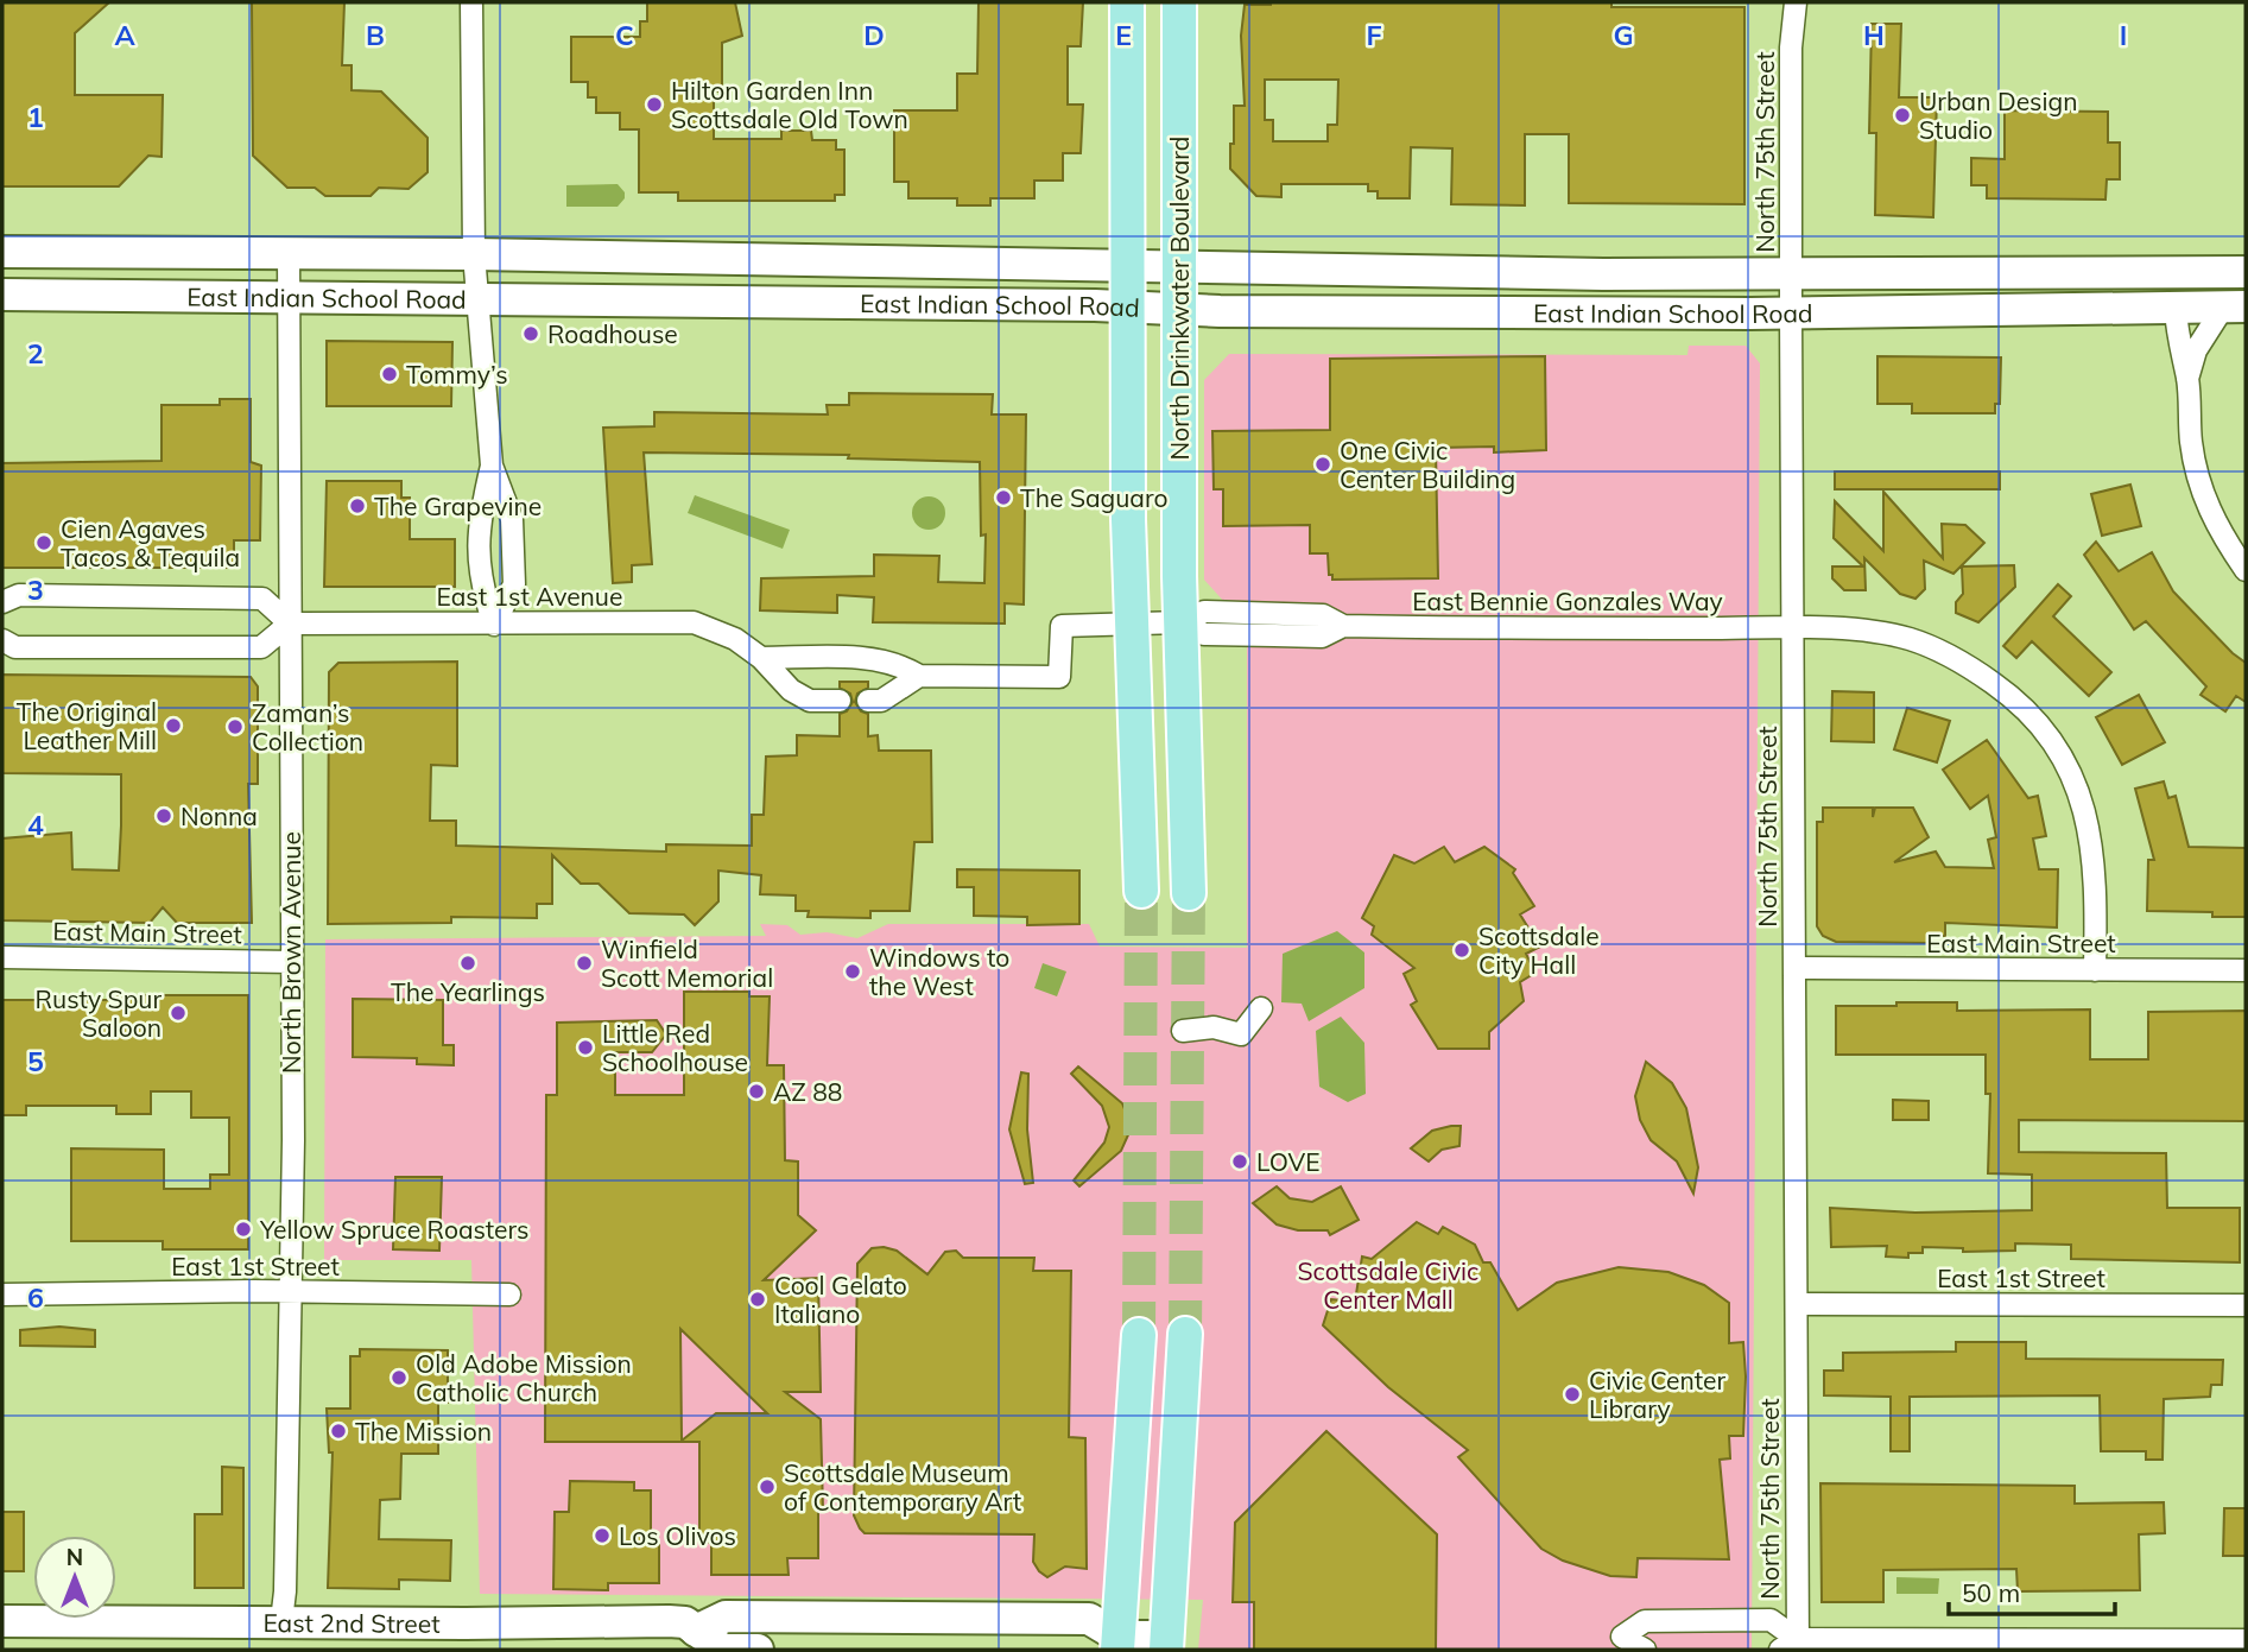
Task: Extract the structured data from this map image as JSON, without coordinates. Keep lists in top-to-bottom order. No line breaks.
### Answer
{"streets":{"main road":["North Drinkwater Boulevard","East Indian School Road","East 2nd Street"],"street":["North 75th Street","East 1st Avenue","East Bennie Gonzales Way","East Main Street","North Brown Avenue","East 1st Street"]},"crossings":[["North 75th Street","East Indian School Road"],["North 75th Street","East Bennie Gonzales Way"],["North 75th Street","East Main Street"],["North 75th Street","East 1st Street"],["North Drinkwater Boulevard","East Indian School Road"],["North Drinkwater Boulevard","East Bennie Gonzales Way"],["East Indian School Road","North Brown Avenue"],["East 1st Avenue","North Brown Avenue"],["East Bennie Gonzales Way","East Main Street"],["East Main Street","North Brown Avenue"],["North Brown Avenue","East 1st Street"],["North Brown Avenue","East 2nd Street"]],"parks":["Scottsdale Civic Center Mall"],"places":["Hilton Garden Inn Scottsdale Old Town","Urban Design Studio","Roadhouse","Tommy’s","One Civic Center Building","The Saguaro","The Grapevine","Cien Agaves Tacos & Tequila","The Original Leather Mill","Zaman’s Collection","Nonna","Scottsdale City Hall","The Yearlings","Winfield Scott Memorial","Windows to the West","Rusty Spur Saloon","Little Red Schoolhouse","AZ 88","LOVE","Yellow Spruce Roasters","Cool Gelato Italiano","Old Adobe Mission Catholic Church","Civic Center Library","The Mission","Scottsdale Museum of Contemporary Art","Los Olivos"],"scale_bar":"50 m","north":"top","grid":{"columns":["A","B","C","D","E","F","G","H","I"],"rows":["1","2","3","4","5","6"]}}
